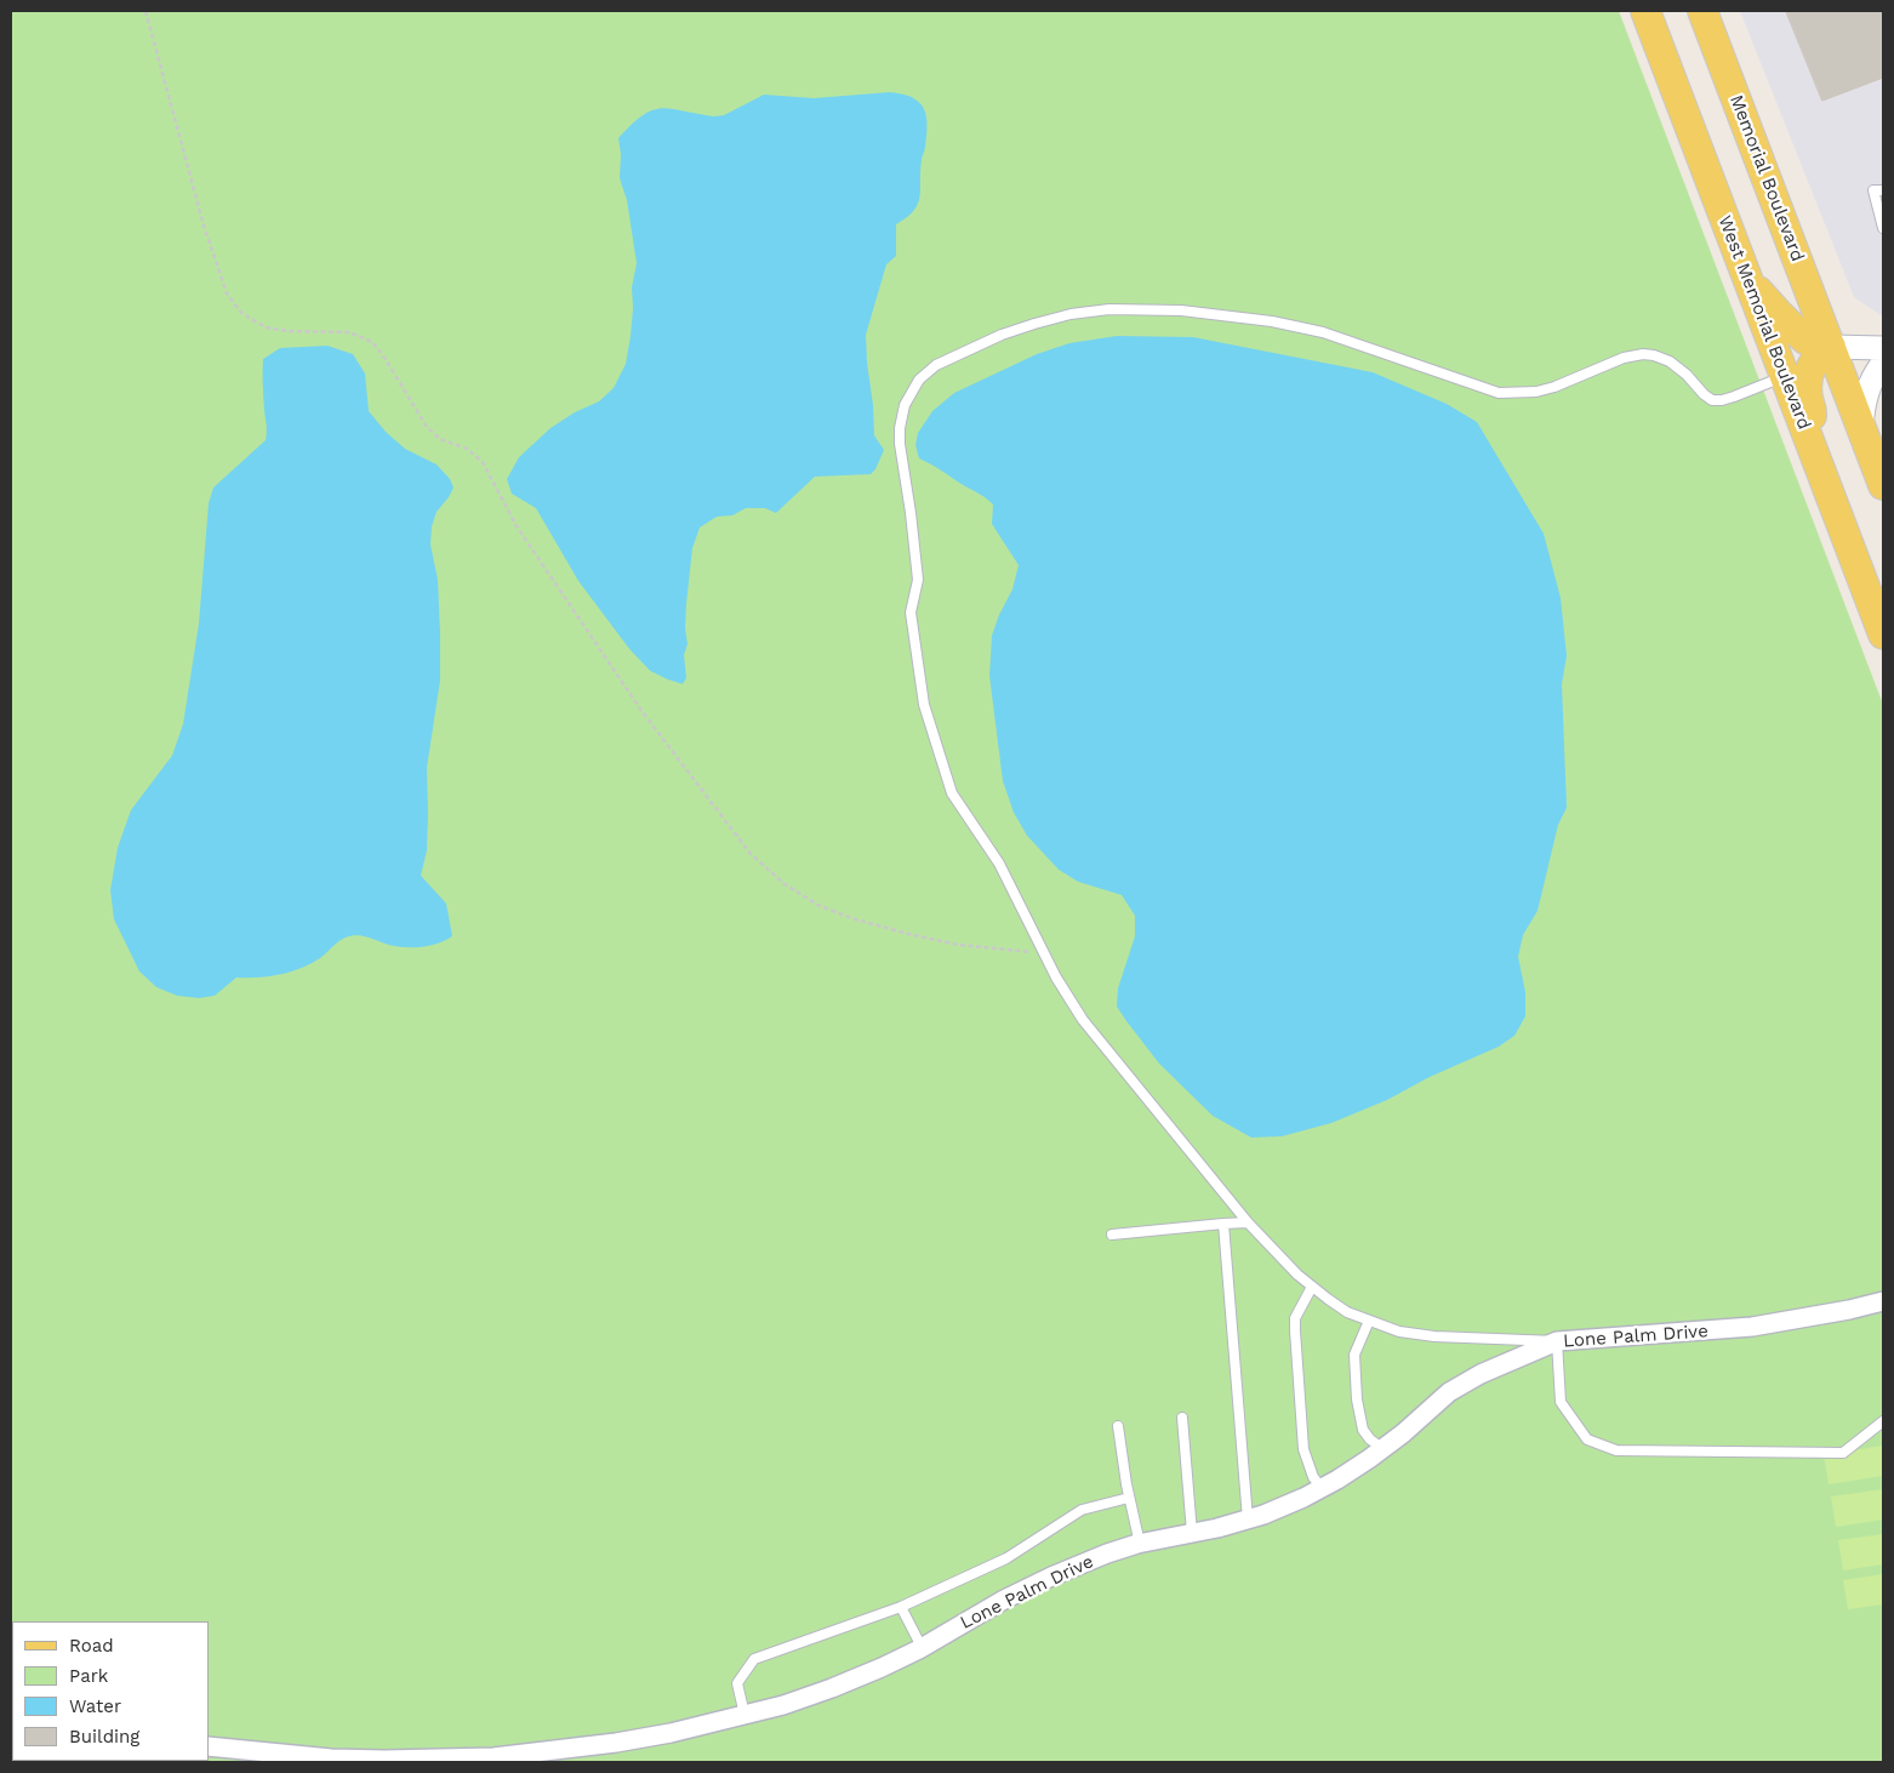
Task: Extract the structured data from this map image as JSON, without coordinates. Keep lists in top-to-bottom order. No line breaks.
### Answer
{"streets":{"main road":["Memorial Boulevard","West Memorial Boulevard"],"street":["Lone Palm Drive"]},"legend":["Road","Park","Water","Building"]}
